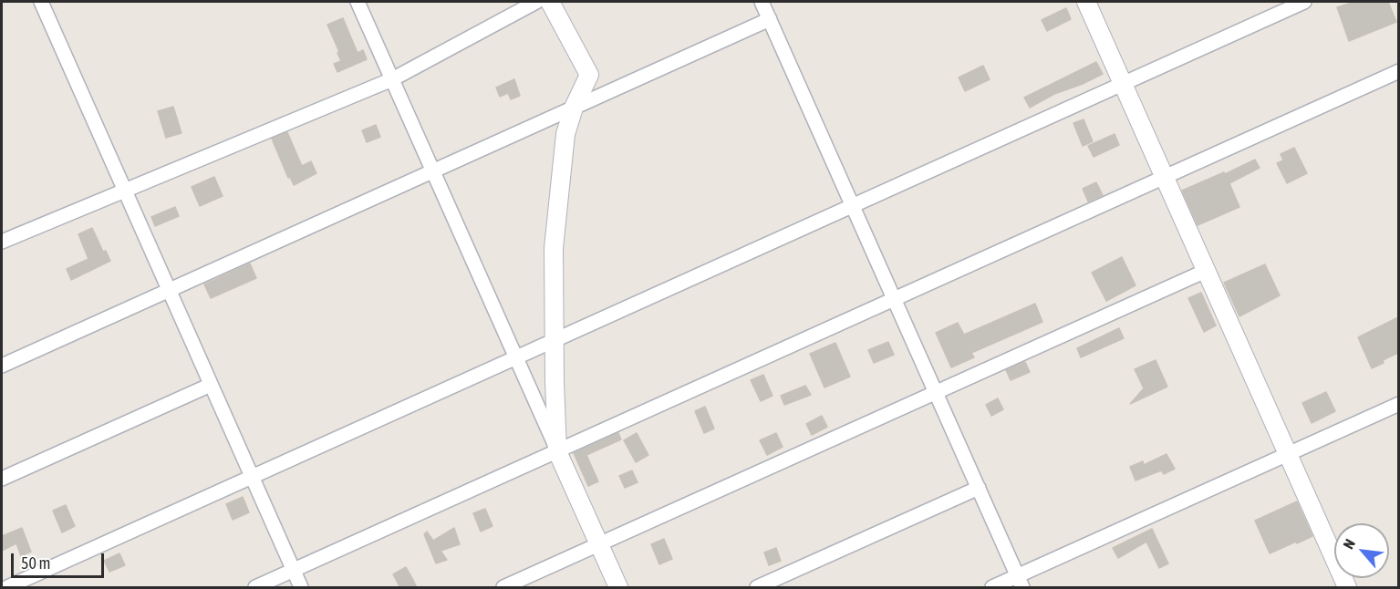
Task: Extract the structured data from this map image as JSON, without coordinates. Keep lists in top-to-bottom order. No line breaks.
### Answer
{"scale_bar":"50 m","north":"top left"}
